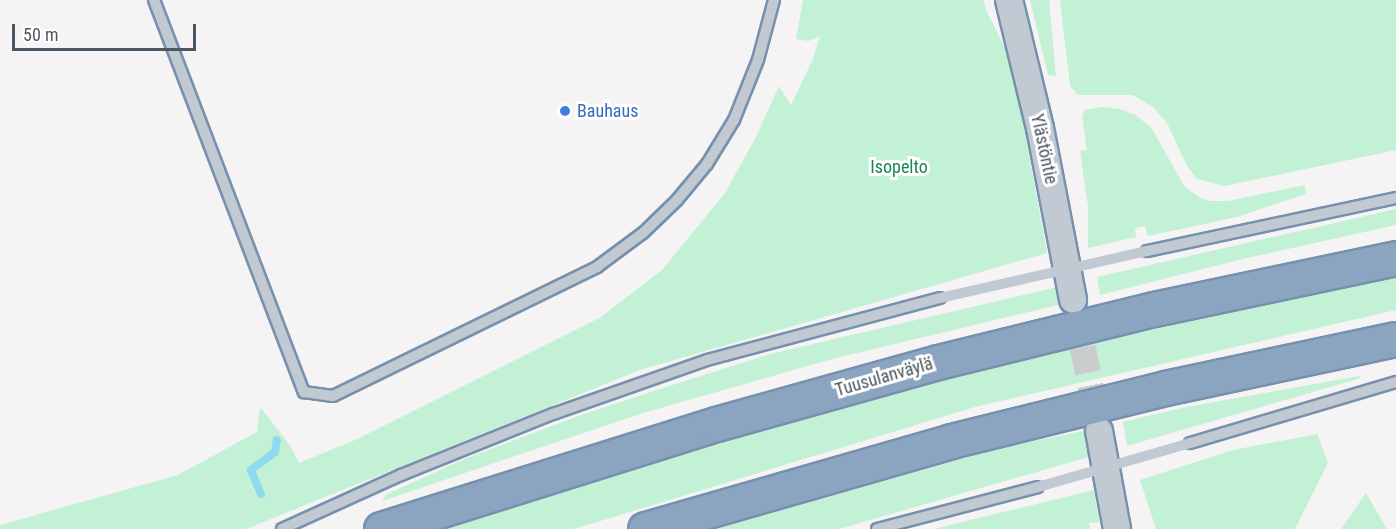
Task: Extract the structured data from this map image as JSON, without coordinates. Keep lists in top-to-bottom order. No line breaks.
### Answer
{"streets":{"highway":["Tuusulanväylä"],"street":["Ylästöntie"]},"parks":["Isopelto"],"places":["Bauhaus"],"scale_bar":"50 m"}
